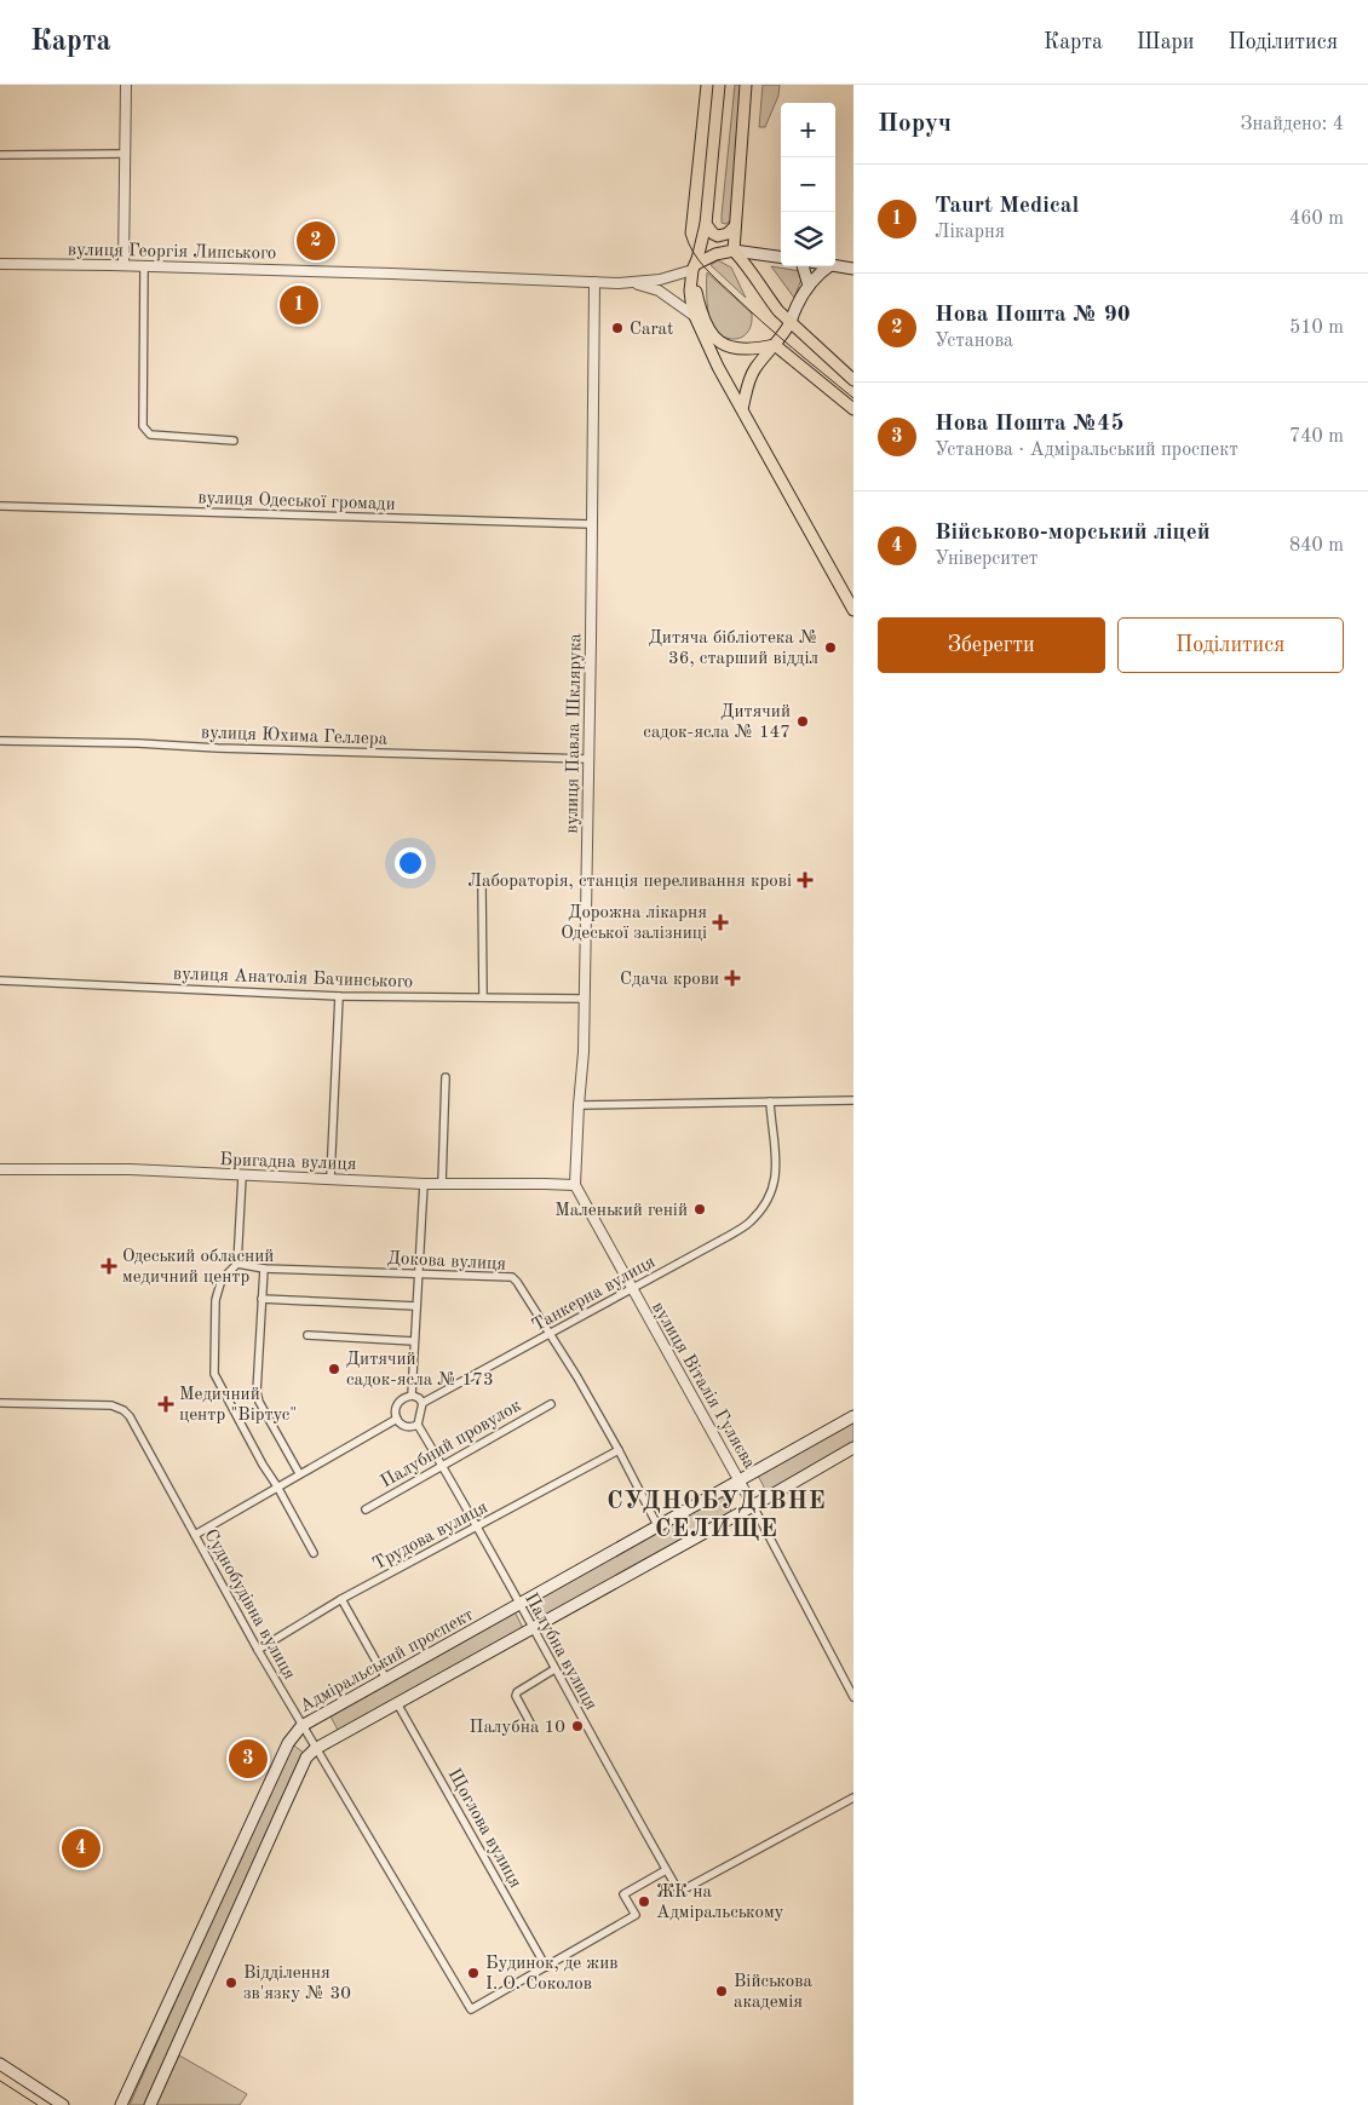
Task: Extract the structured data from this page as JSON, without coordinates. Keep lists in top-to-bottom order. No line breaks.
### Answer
{"streets":{"main road":["Адміральський проспект"],"street":["вулиця Георгія Липського","вулиця Одеської громади","вулиця Павла Шклярука","вулиця Юхима Геллера","вулиця Анатолія Бачинського","Бригадна вулиця","Докова вулиця","Танкерна вулиця","вулиця Віталія Гуляєва","Палубний провулок","Трудова вулиця","Суднобудівна вулиця","Палубна вулиця","Щоглова вулиця"]},"crossings":[["вулиця Георгія Липського","вулиця Павла Шклярука"],["вулиця Одеської громади","вулиця Павла Шклярука"],["вулиця Павла Шклярука","вулиця Юхима Геллера"],["вулиця Павла Шклярука","вулиця Анатолія Бачинського"],["вулиця Павла Шклярука","Бригадна вулиця"],["вулиця Павла Шклярука","вулиця Віталія Гуляєва"],["Бригадна вулиця","вулиця Віталія Гуляєва"],["Докова вулиця","Танкерна вулиця"],["Докова вулиця","Трудова вулиця"],["Докова вулиця","Адміральський проспект"],["Танкерна вулиця","вулиця Віталія Гуляєва"],["Танкерна вулиця","Палубна вулиця"],["вулиця Віталія Гуляєва","Адміральський проспект"],["Палубний провулок","Палубна вулиця"],["Трудова вулиця","Суднобудівна вулиця"],["Трудова вулиця","Палубна вулиця"],["Суднобудівна вулиця","Адміральський проспект"],["Суднобудівна вулиця","Щоглова вулиця"],["Палубна вулиця","Адміральський проспект"]],"districts":["СУДНОБУДІВНЕ СЕЛИЩЕ"],"places":{"other":["Carat","Дитяча бібліотека № 36, старший відділ","Дитячий садок-ясла № 147","Маленький геній","Дитячий садок-ясла № 173","Палубна 10","ЖК на Адміральському","Будинок, де жив І. О. Соколов","Відділення зв'язку № 30","Військова академія"],"health":["Лабораторія, станція переливання крові","Дорожна лікарня Одеської залізниці","Сдача крови","Одеський обласний медичний центр","Медичний центр \"Віртус\""]},"page":{"header":"Карта","nav":["Карта","Шари","Поділитися"],"heading":["Поруч","Знайдено: 4"],"map_buttons":["+","−"],"list":[{"mark":"1","name":"Taurt Medical","note":"Лікарня","value":"460 m"},{"mark":"2","name":"Нова Пошта № 90","note":"Установа","value":"510 m"},{"mark":"3","name":"Нова Пошта №45","note":"Установа · Адміральський проспект","value":"740 m"},{"mark":"4","name":"Військово-морський ліцей","note":"Університет","value":"840 m"}],"pins":["2","1","3","4"],"buttons":["Зберегти","Поділитися"]}}
